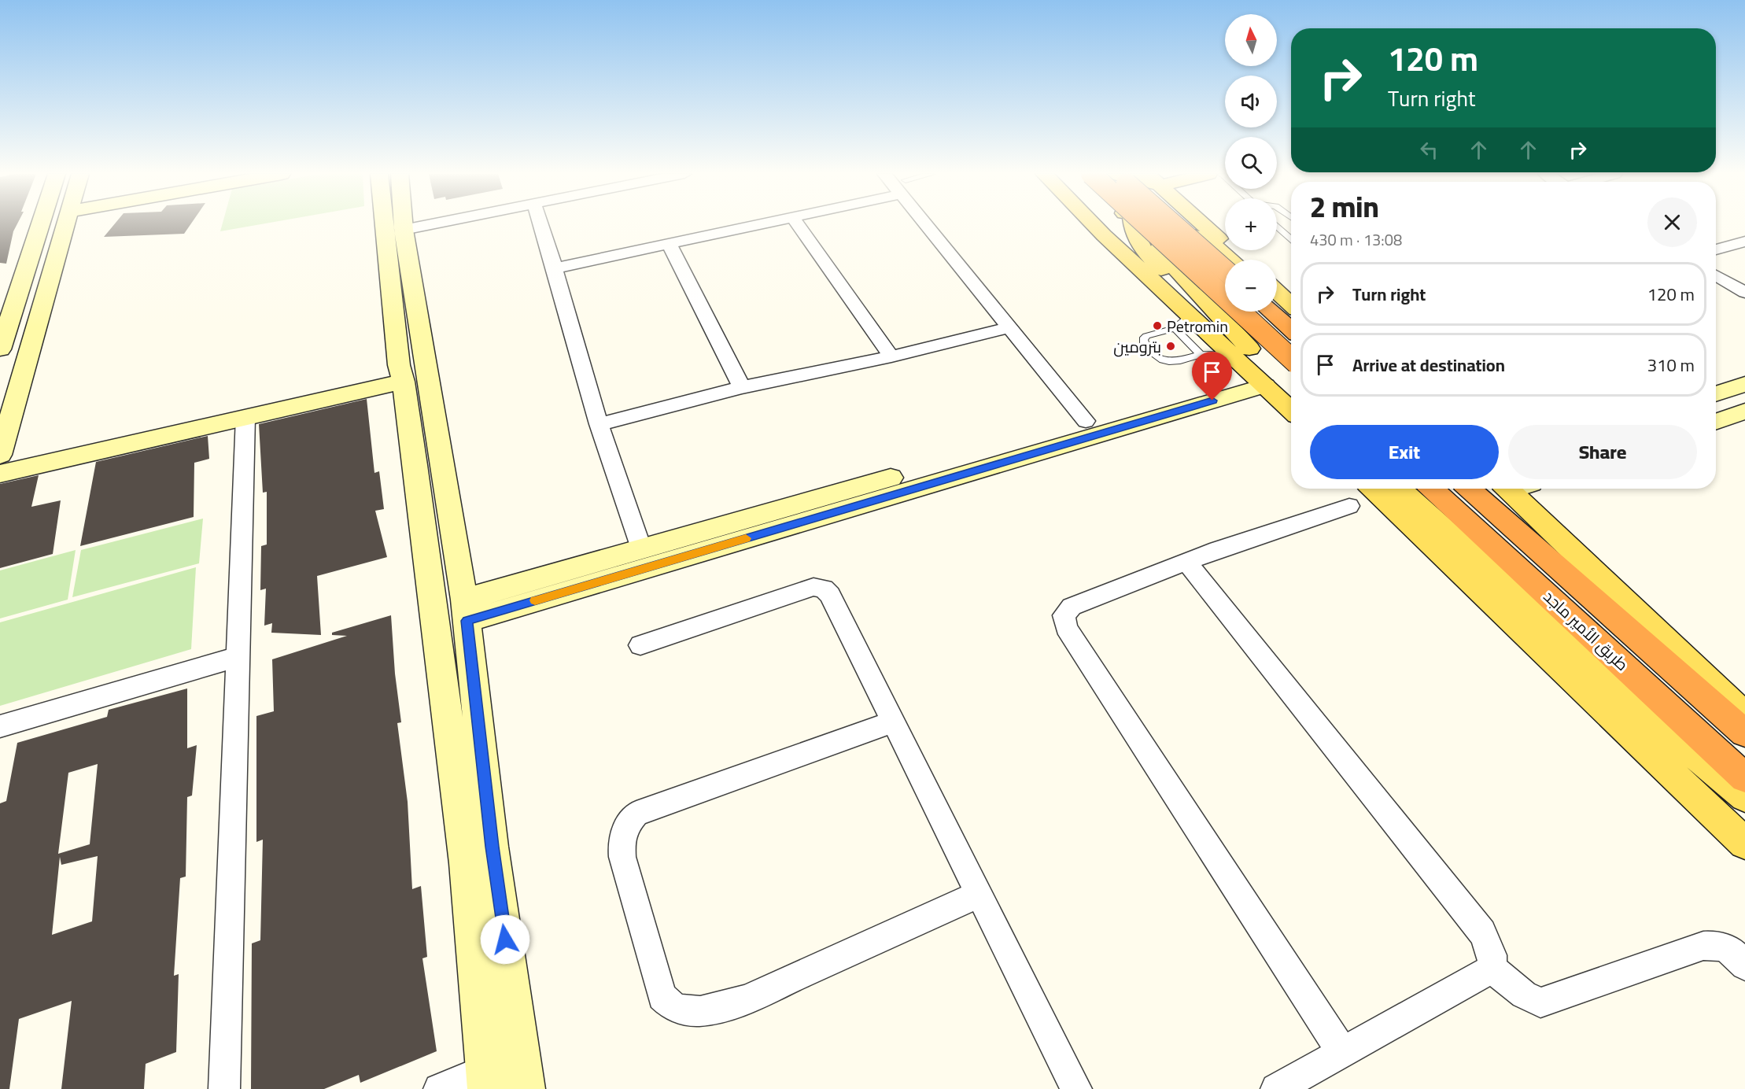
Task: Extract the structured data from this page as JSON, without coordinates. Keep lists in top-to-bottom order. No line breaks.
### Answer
{"streets":{"highway":["طريق الأمير ماجد"]},"places":["Petromin","بترومين"],"north":"top","page":{"map_buttons":["+","−"],"turn":["120 m","Turn right"],"heading":["2 min","430 m · 13:08"],"list":[{"name":"Turn right","value":"120 m"},{"name":"Arrive at destination","value":"310 m"}],"buttons":["Exit","Share"]}}
